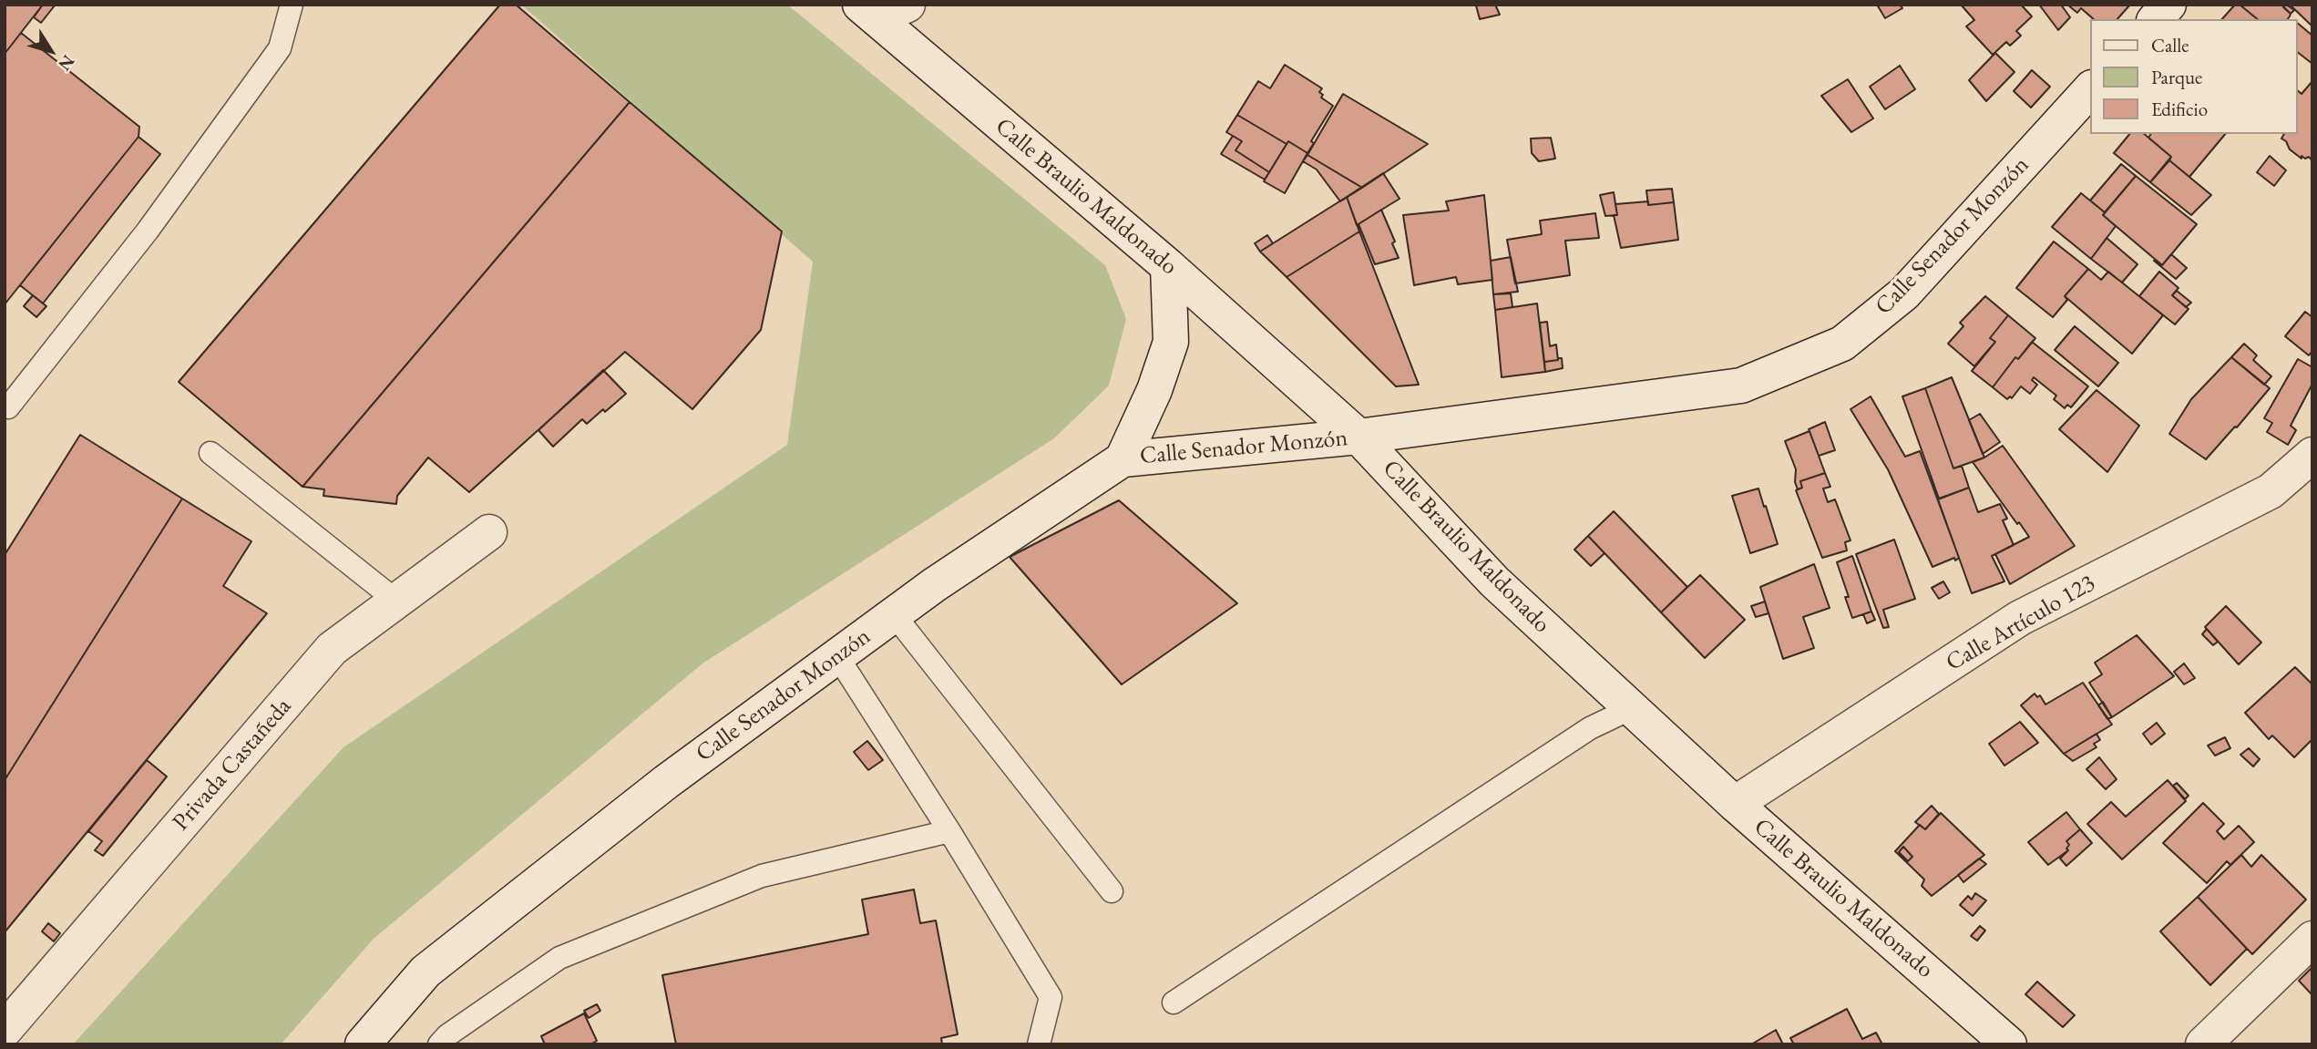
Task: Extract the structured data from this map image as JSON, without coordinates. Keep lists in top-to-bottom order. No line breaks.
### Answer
{"streets":{"street":["Calle Braulio Maldonado","Calle Senador Monzón","Calle Artículo 123","Privada Castañeda"]},"crossings":[["Calle Braulio Maldonado","Calle Senador Monzón"],["Calle Braulio Maldonado","Calle Artículo 123"]],"legend":["Calle","Parque","Edificio"],"north":"bottom right"}
